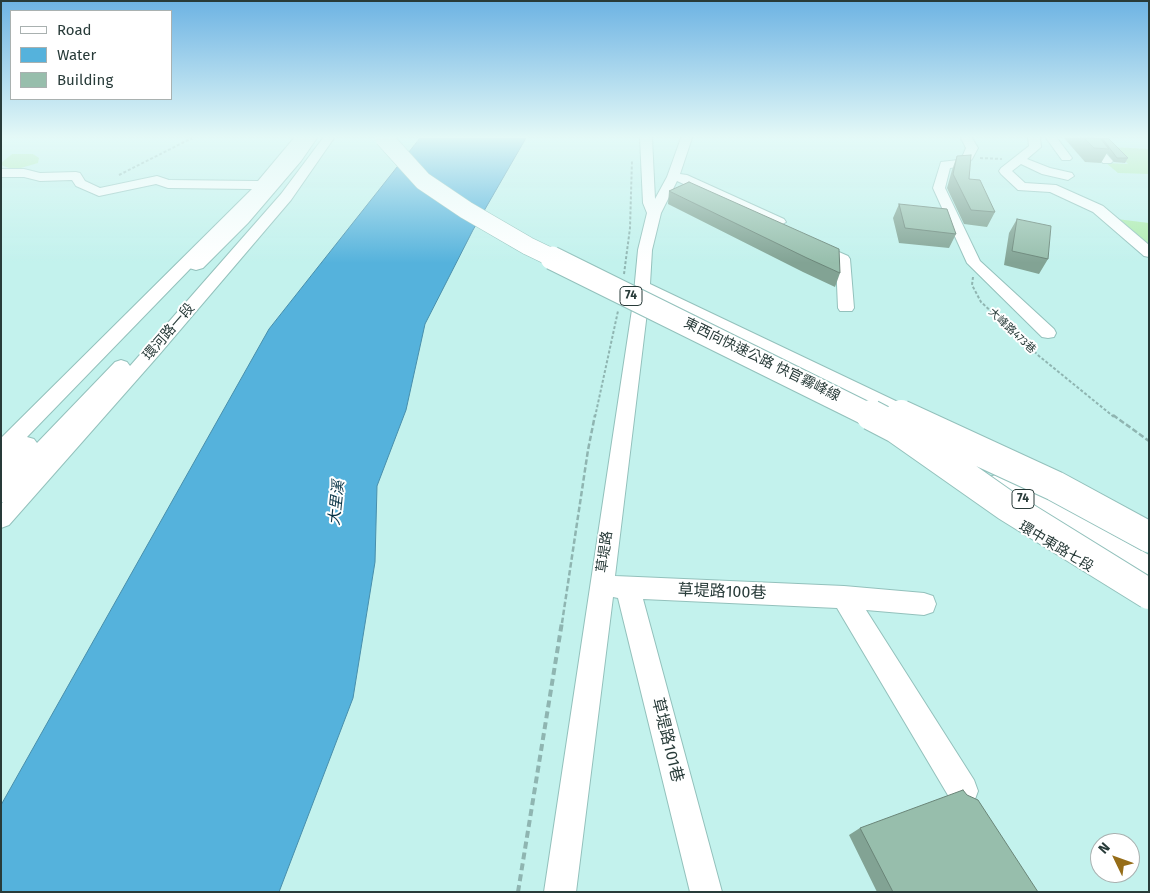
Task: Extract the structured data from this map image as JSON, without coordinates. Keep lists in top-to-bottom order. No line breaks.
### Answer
{"streets":{"highway":["74","東西向快速公路 快官霧峰線"],"street":["環河路一段","環中東路七段","草堤路","草堤路100巷","草堤路101巷"],"path":["大峰路473巷"]},"crossings":[["環中東路七段","草堤路"],["草堤路","草堤路100巷"],["草堤路100巷","草堤路101巷"]],"water":["大里溪"],"legend":["Road","Water","Building"],"north":"top left"}
